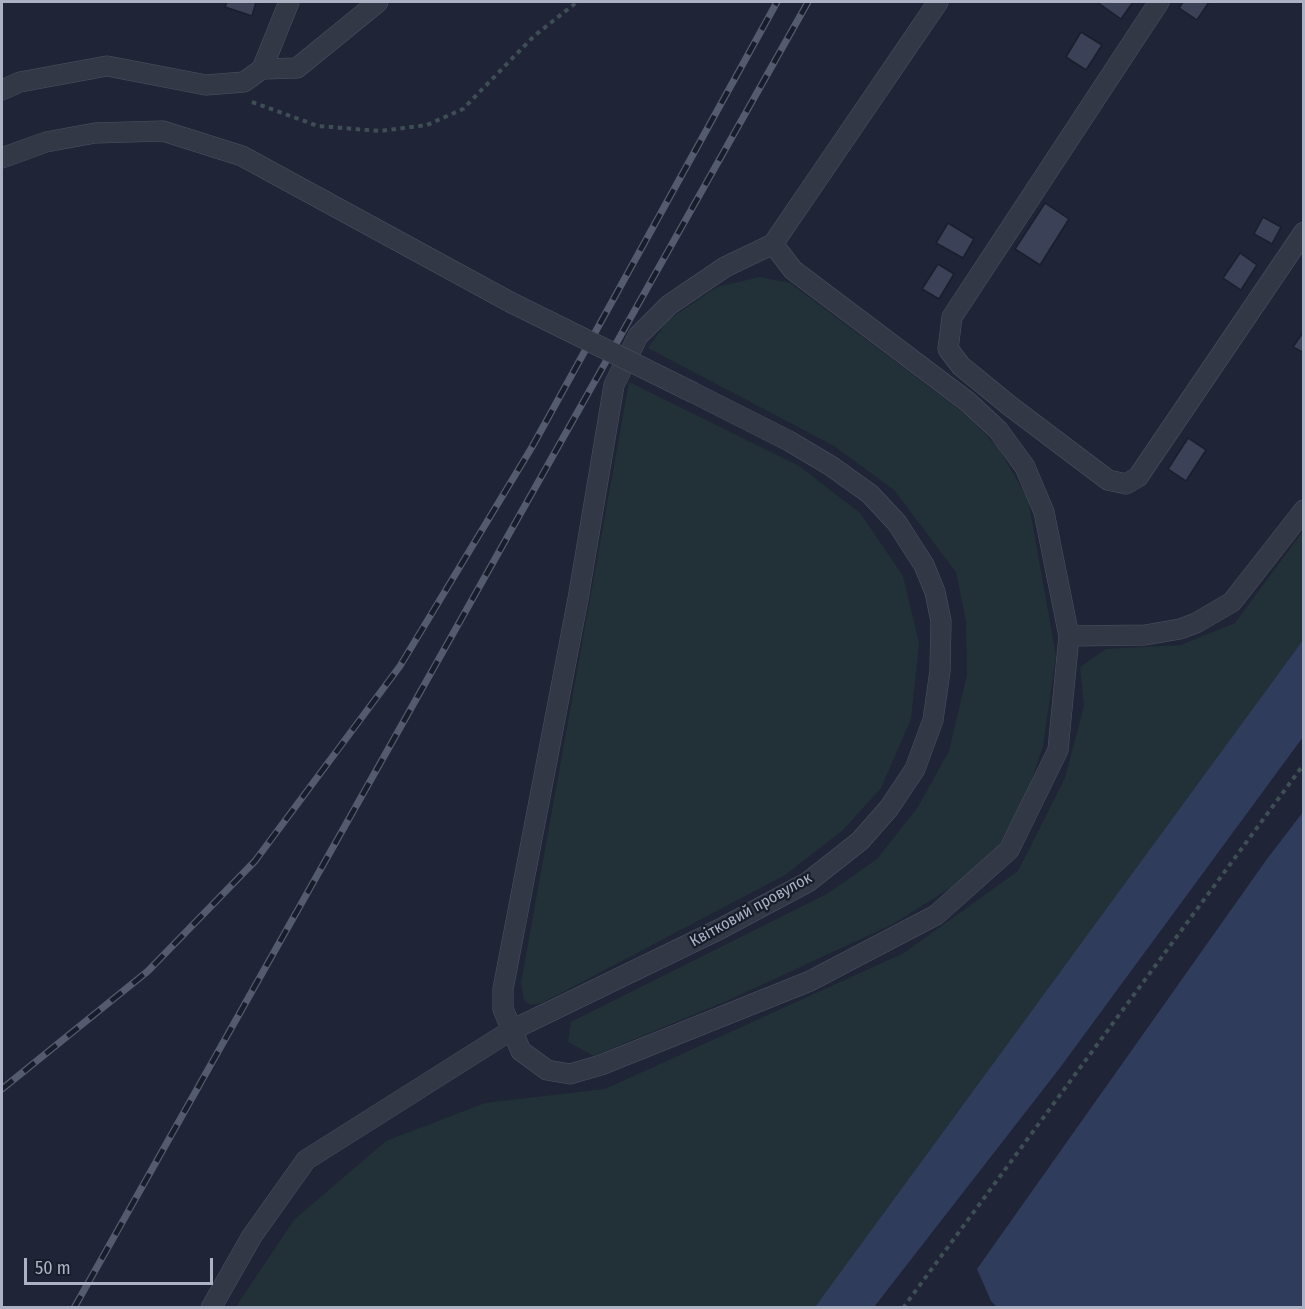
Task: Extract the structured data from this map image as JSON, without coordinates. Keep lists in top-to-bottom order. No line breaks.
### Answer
{"streets":{"street":["Квітковий провулок"]},"scale_bar":"50 m"}
